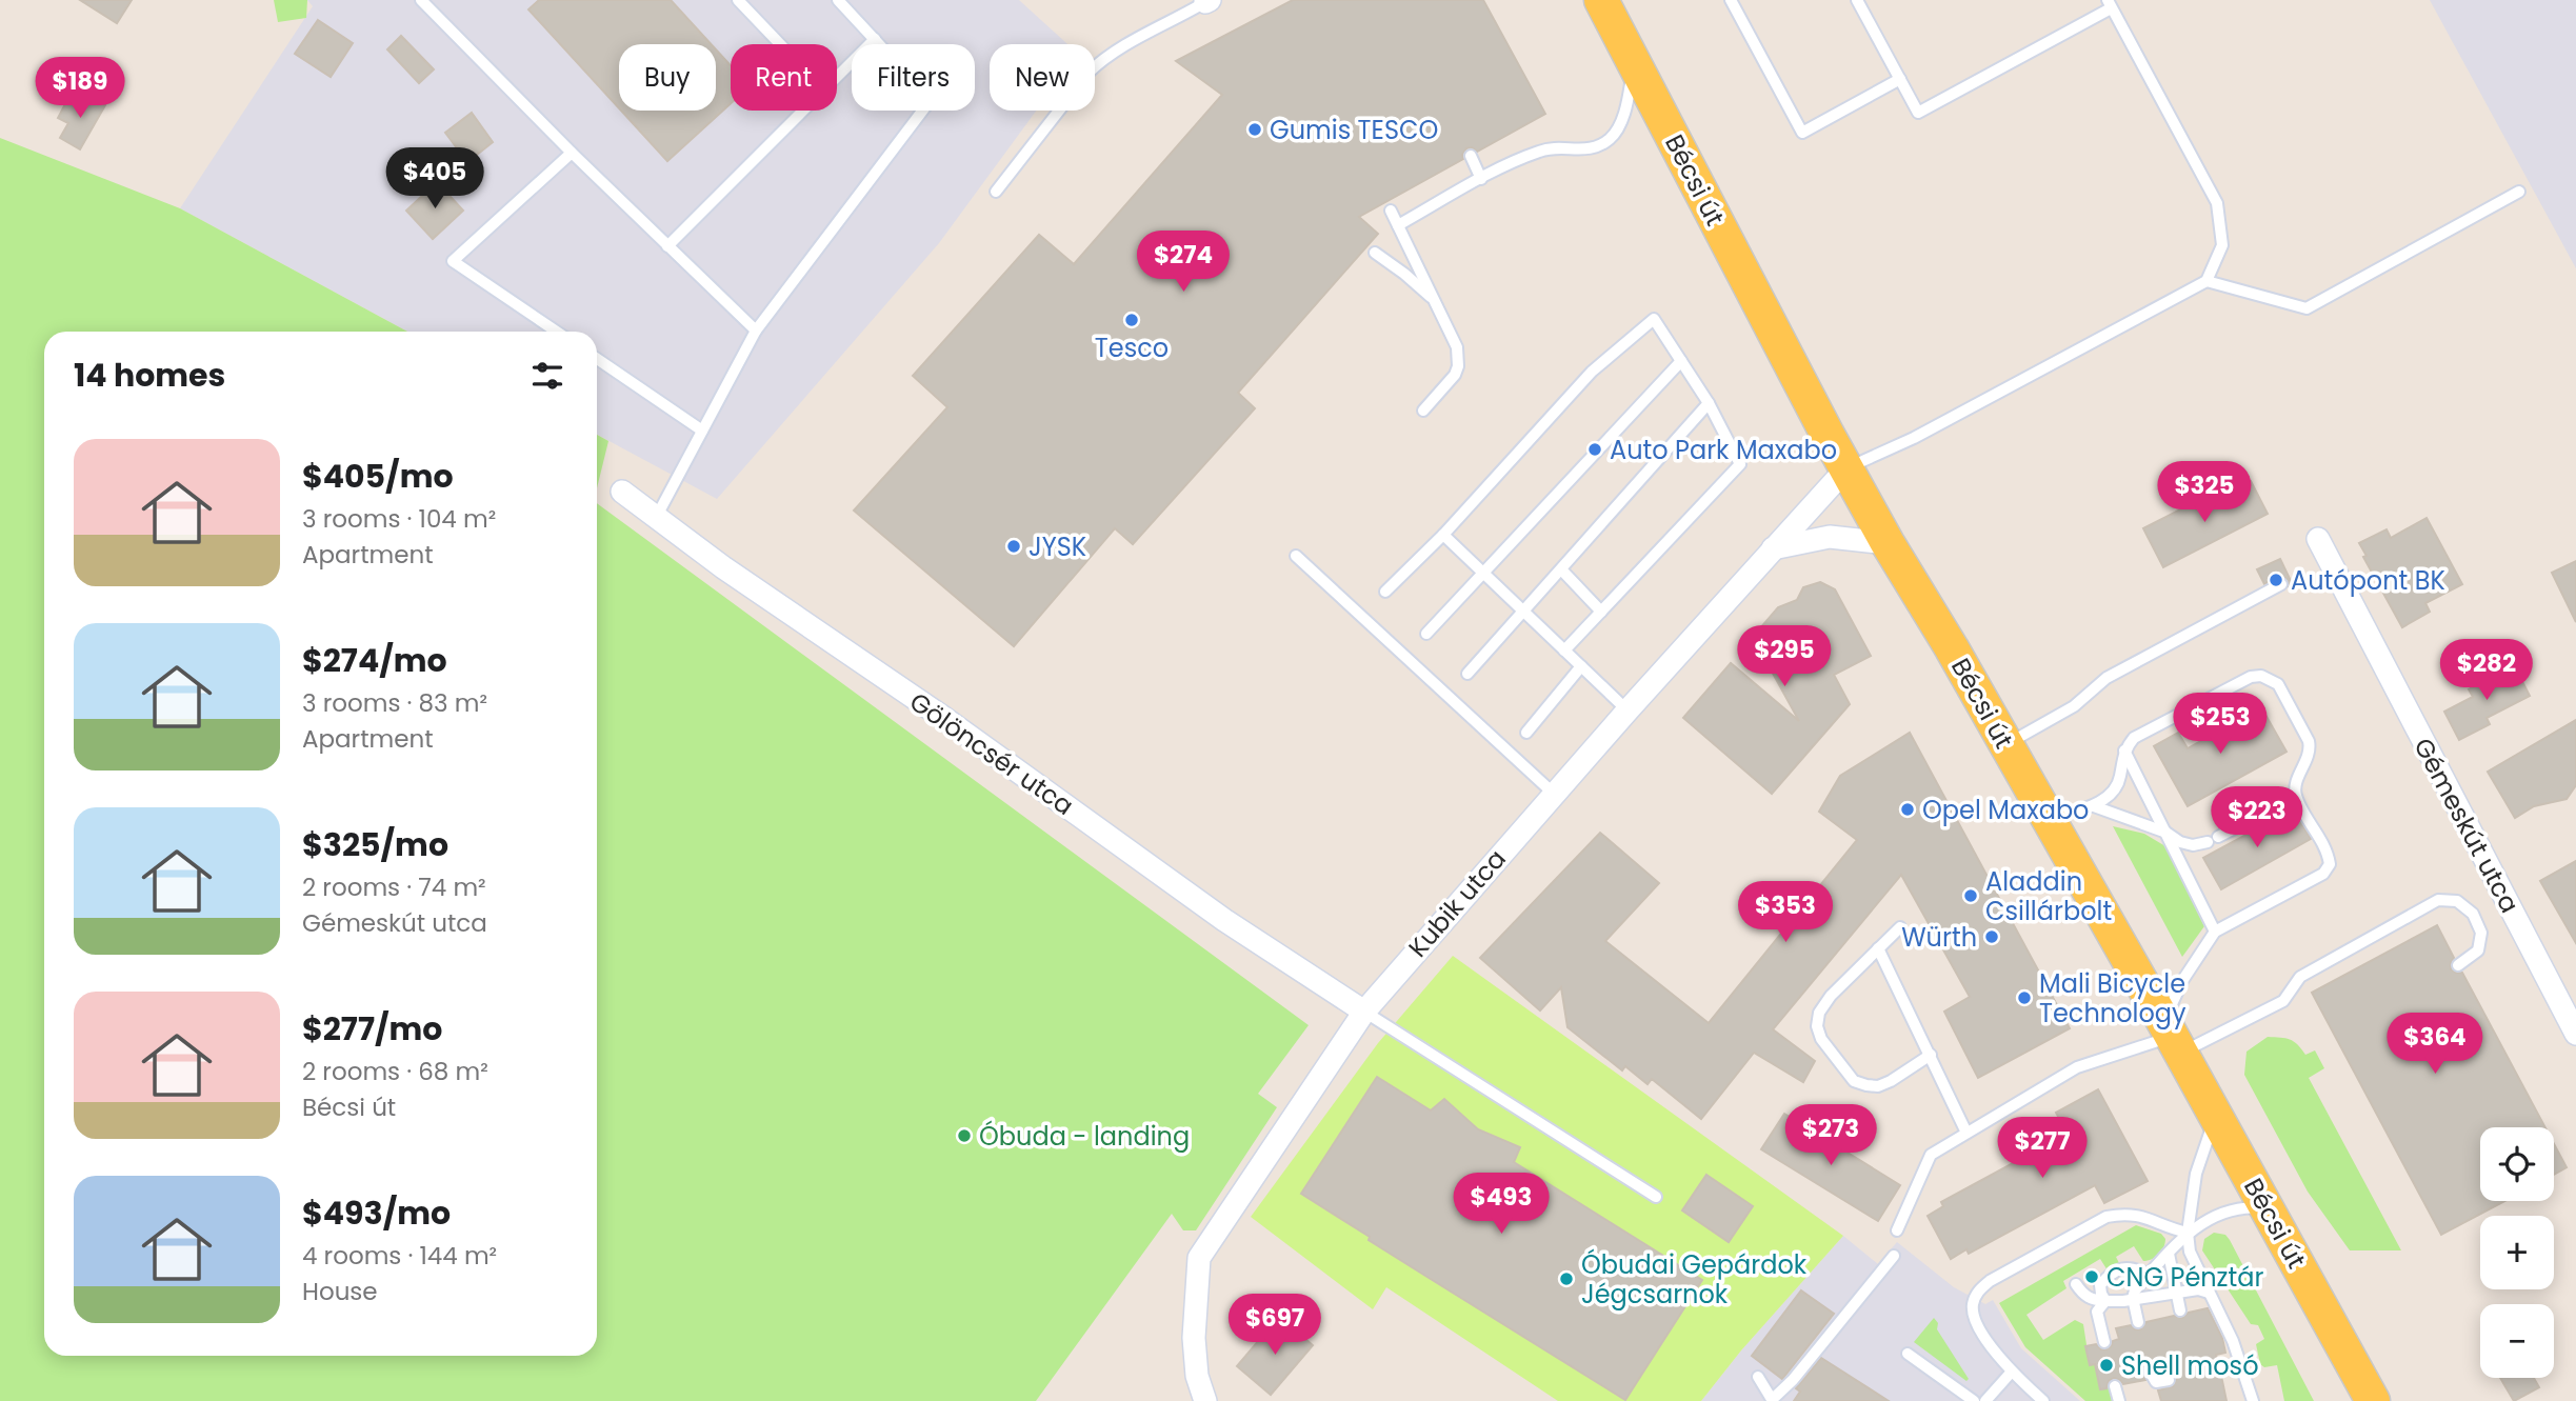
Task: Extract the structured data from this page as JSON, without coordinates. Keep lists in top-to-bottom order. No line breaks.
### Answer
{"streets":{"main road":["Bécsi út"],"street":["Gölöncsér utca","Gémeskút utca","Kubik utca"]},"crossings":[["Bécsi út","Kubik utca"],["Gölöncsér utca","Kubik utca"]],"places":["Gumis TESCO","Tesco","Auto Park Maxabo","JYSK","Autópont BK","Opel Maxabo","Aladdin Csillárbolt","Würth","Mali Bicycle Technology","Óbuda - landing","CNG Pénztár","Óbudai Gepárdok Jégcsarnok","Shell mosó"],"page":{"chip":["Buy","Rent","Filters","New"],"price":["$189","$405","$274","$325","$295","$282","$253","$223","$353","$364","$273","$277","$493","$697"],"heading":"14 homes","list":[{"name":"$405/mo","note":"3 rooms · 104 m² · Apartment"},{"name":"$274/mo","note":"3 rooms · 83 m² · Apartment"},{"name":"$325/mo","note":"2 rooms · 74 m² · Gémeskút utca"},{"name":"$277/mo","note":"2 rooms · 68 m² · Bécsi út"},{"name":"$493/mo","note":"4 rooms · 144 m² · House"}],"map_buttons":["+","−"]}}
